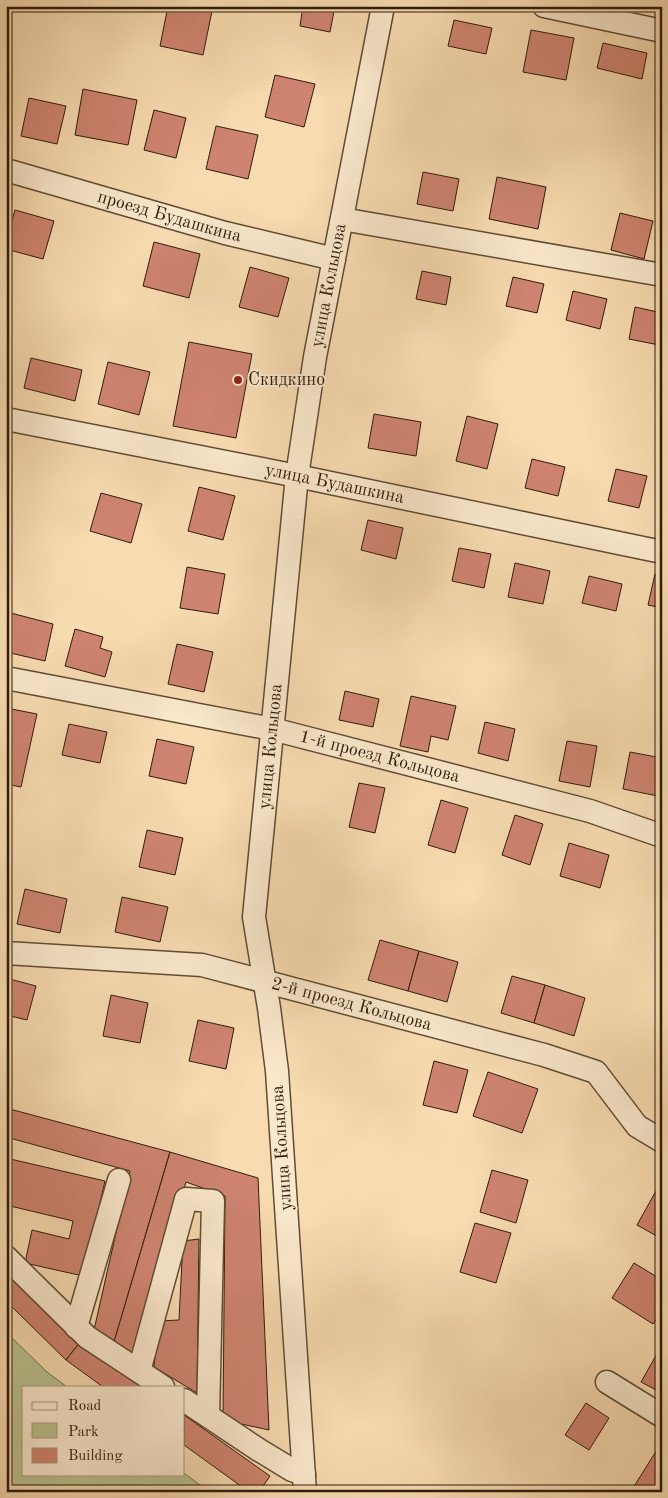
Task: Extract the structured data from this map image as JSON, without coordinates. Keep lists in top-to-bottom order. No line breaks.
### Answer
{"streets":{"street":["проезд Будашкина","улица Кольцова","улица Будашкина","1-й проезд Кольцова","2-й проезд Кольцова"]},"crossings":[["проезд Будашкина","улица Кольцова"],["улица Кольцова","улица Будашкина"],["улица Кольцова","1-й проезд Кольцова"],["улица Кольцова","2-й проезд Кольцова"]],"places":["Скидкино"],"legend":["Road","Park","Building"]}
